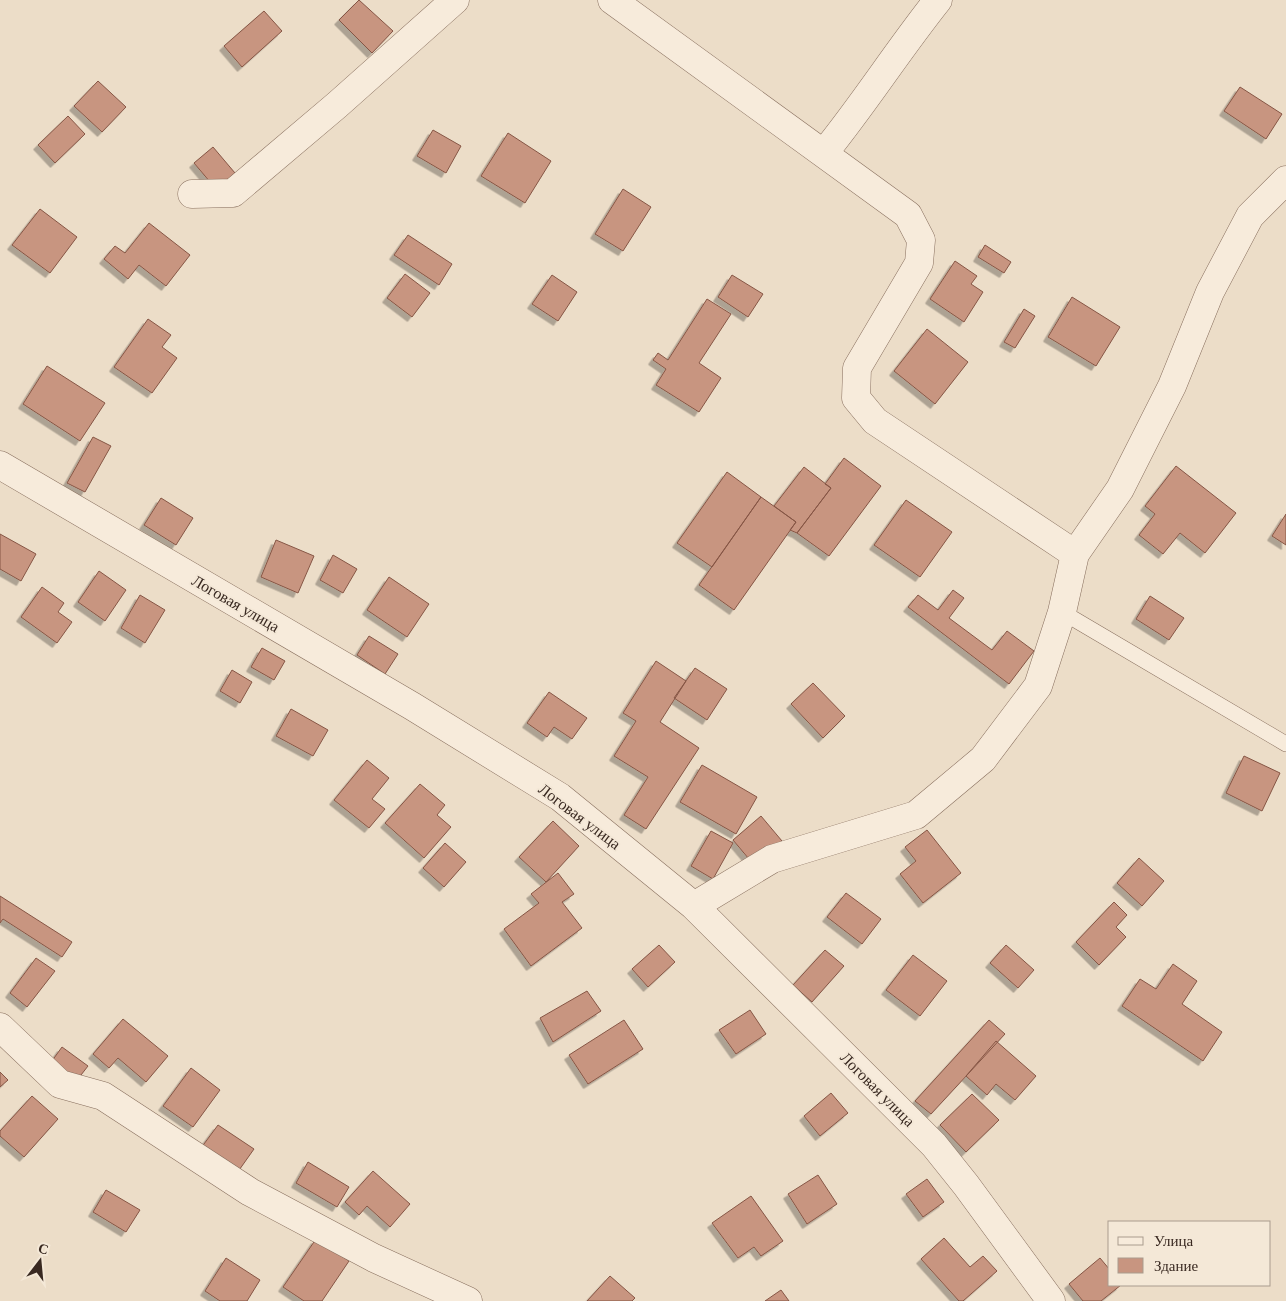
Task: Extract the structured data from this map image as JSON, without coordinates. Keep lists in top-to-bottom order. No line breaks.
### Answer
{"streets":{"street":["Логовая улица"]},"legend":["Улица","Здание"],"north":"top"}
